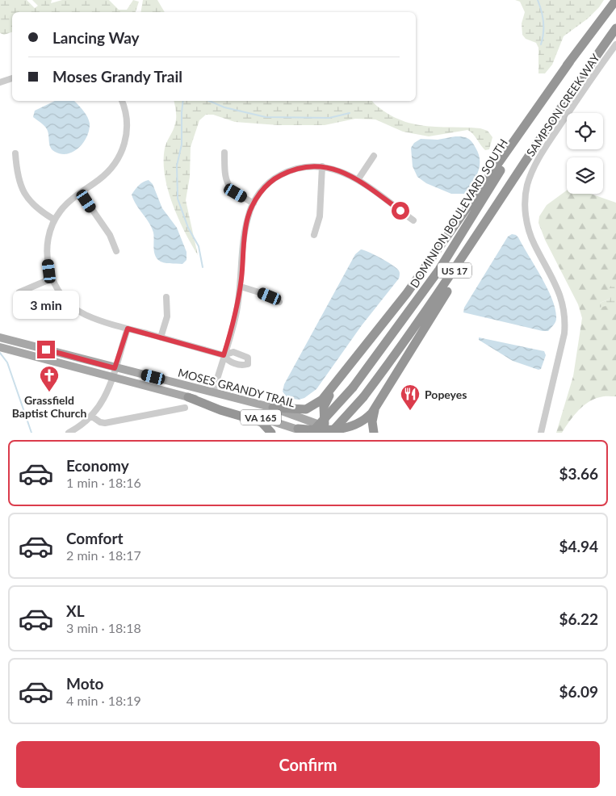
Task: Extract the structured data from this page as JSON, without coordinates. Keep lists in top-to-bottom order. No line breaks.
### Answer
{"streets":{"highway":["DOMINION BOULEVARD SOUTH","US 17"],"main road":["MOSES GRANDY TRAIL","VA 165"],"street":["SAMPSON CREEK WAY"]},"crossings":[["DOMINION BOULEVARD SOUTH","US 17"],["DOMINION BOULEVARD SOUTH","MOSES GRANDY TRAIL"],["US 17","MOSES GRANDY TRAIL"]],"places":{"church":["Grassfield Baptist Church"],"restaurant":["Popeyes"]},"page":{"banner":["Lancing Way","Moses Grandy Trail"],"bubble":"3 min","list":[{"name":"Economy","note":"1 min · 18:16","value":"$3.66"},{"name":"Comfort","note":"2 min · 18:17","value":"$4.94"},{"name":"XL","note":"3 min · 18:18","value":"$6.22"},{"name":"Moto","note":"4 min · 18:19","value":"$6.09"}],"buttons":"Confirm"}}
